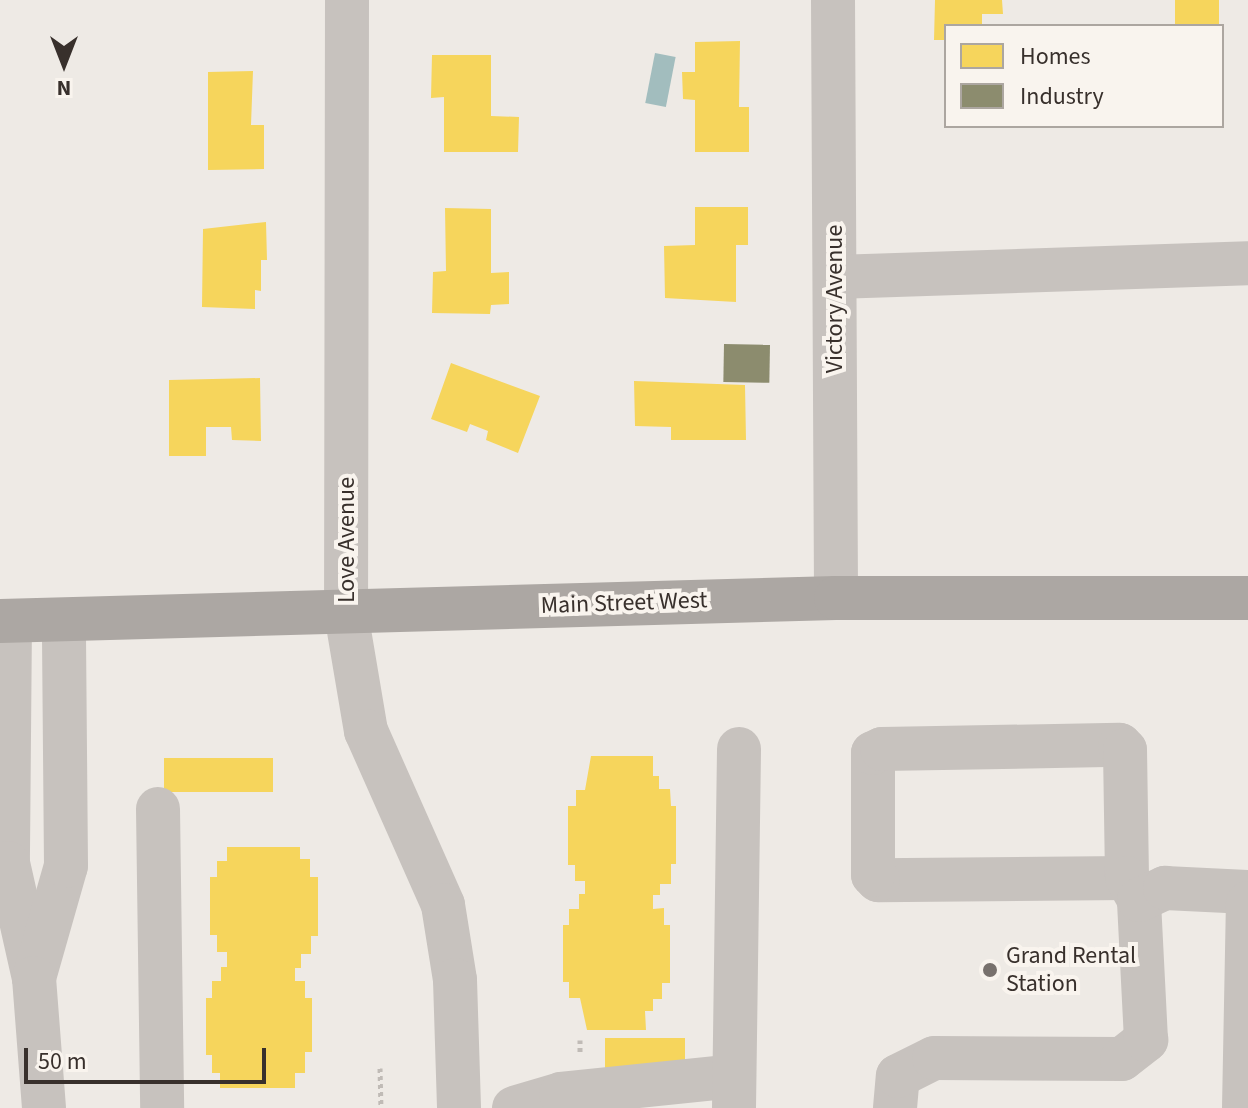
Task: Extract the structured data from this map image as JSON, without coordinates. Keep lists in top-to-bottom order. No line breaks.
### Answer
{"streets":{"main road":["Main Street West"],"street":["Victory Avenue","Love Avenue"]},"crossings":[["Victory Avenue","Main Street West"],["Love Avenue","Main Street West"]],"places":["Grand Rental Station"],"legend":["Homes","Industry"],"scale_bar":"50 m","north":"bottom"}
